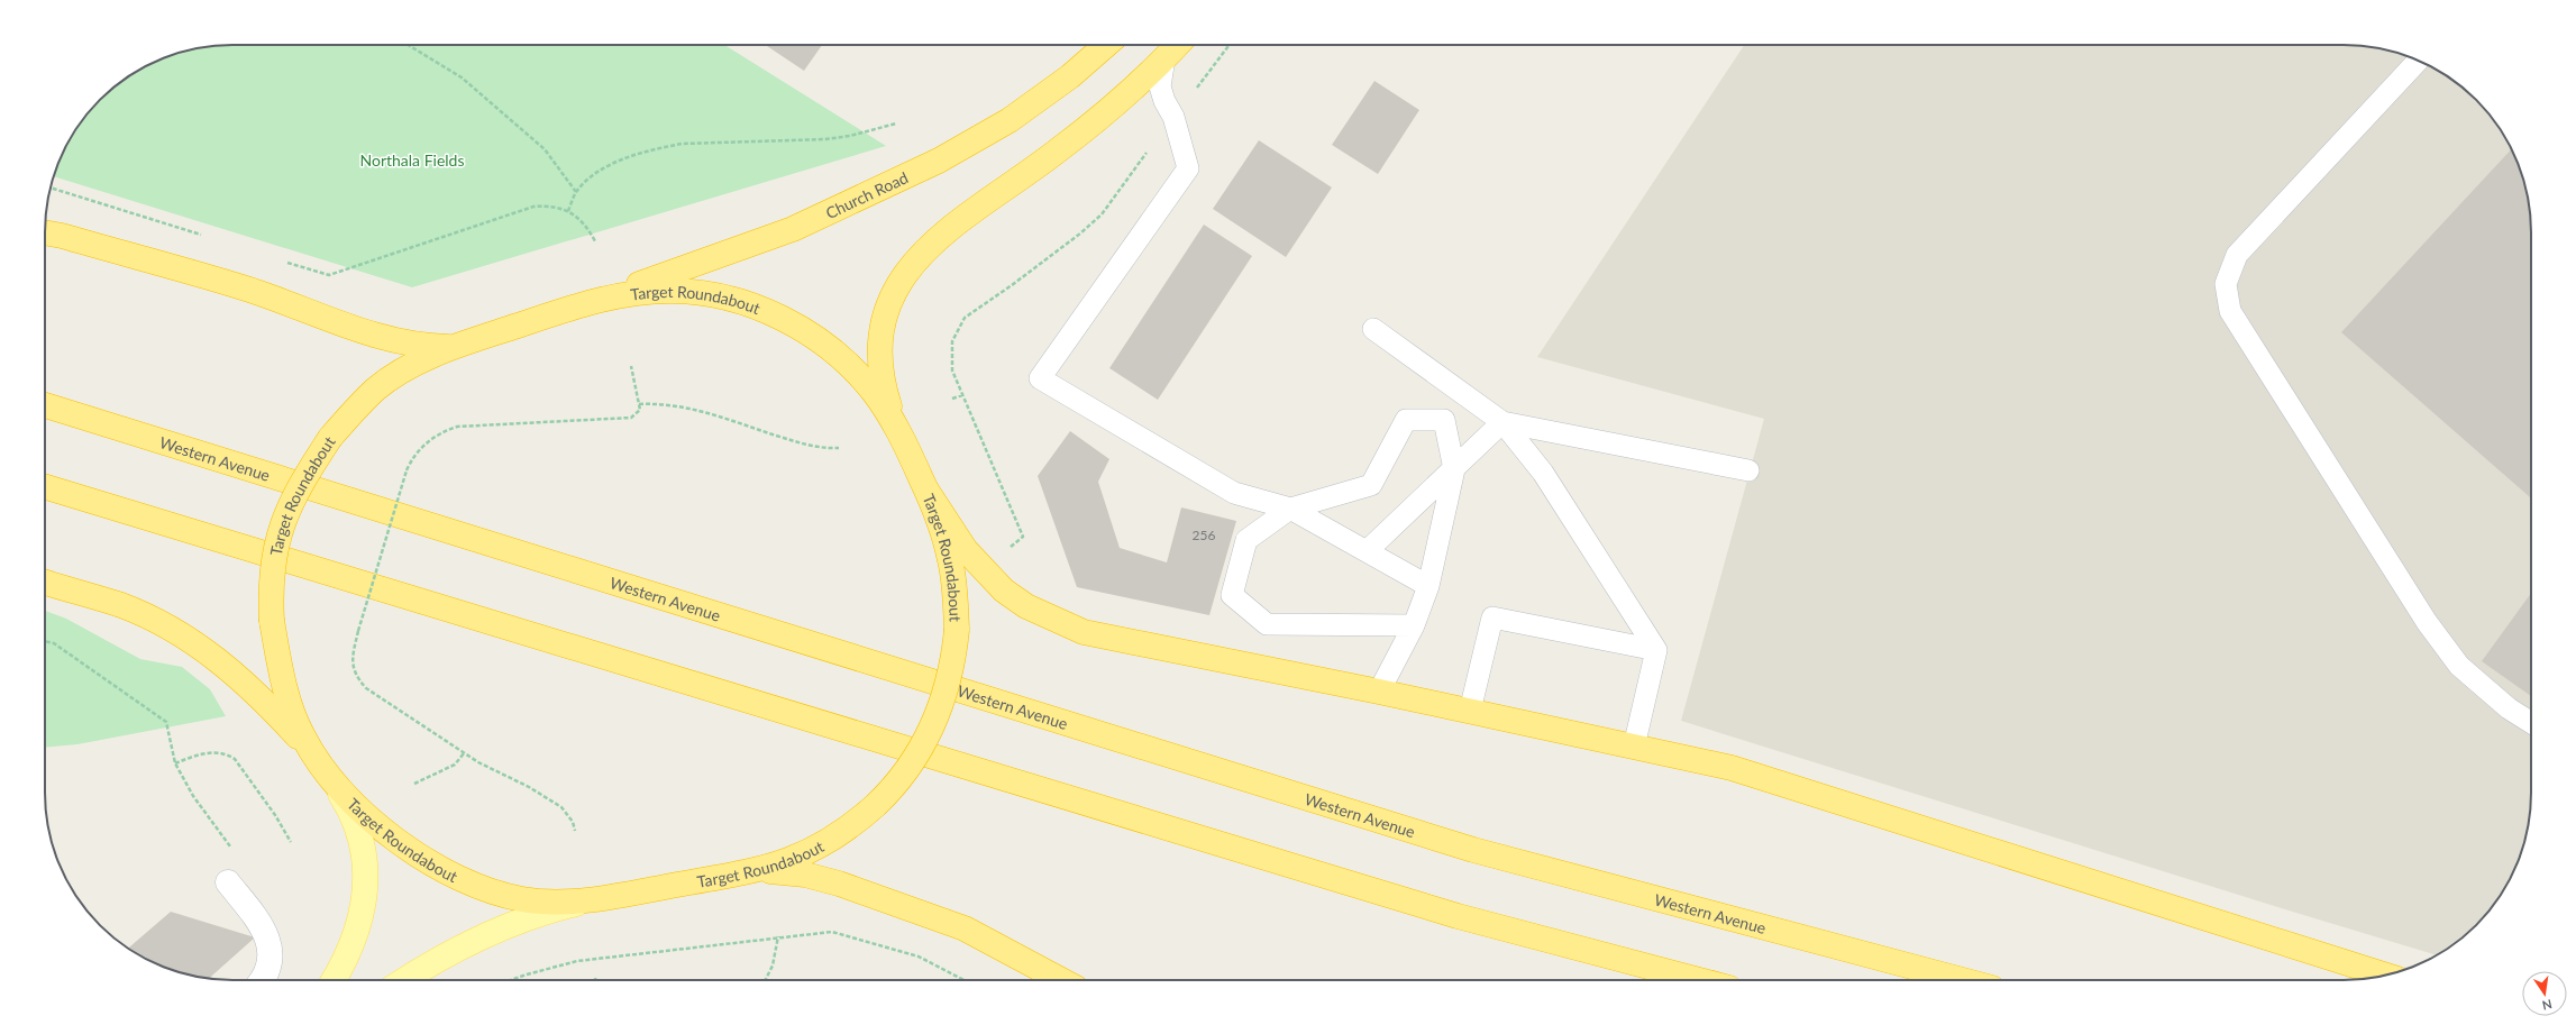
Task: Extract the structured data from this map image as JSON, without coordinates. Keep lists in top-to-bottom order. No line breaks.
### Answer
{"streets":{"highway":["Church Road","Target Roundabout","Western Avenue"]},"crossings":[["Church Road","Target Roundabout"]],"parks":["Northala Fields"],"house_numbers":["256"],"north":"bottom"}
